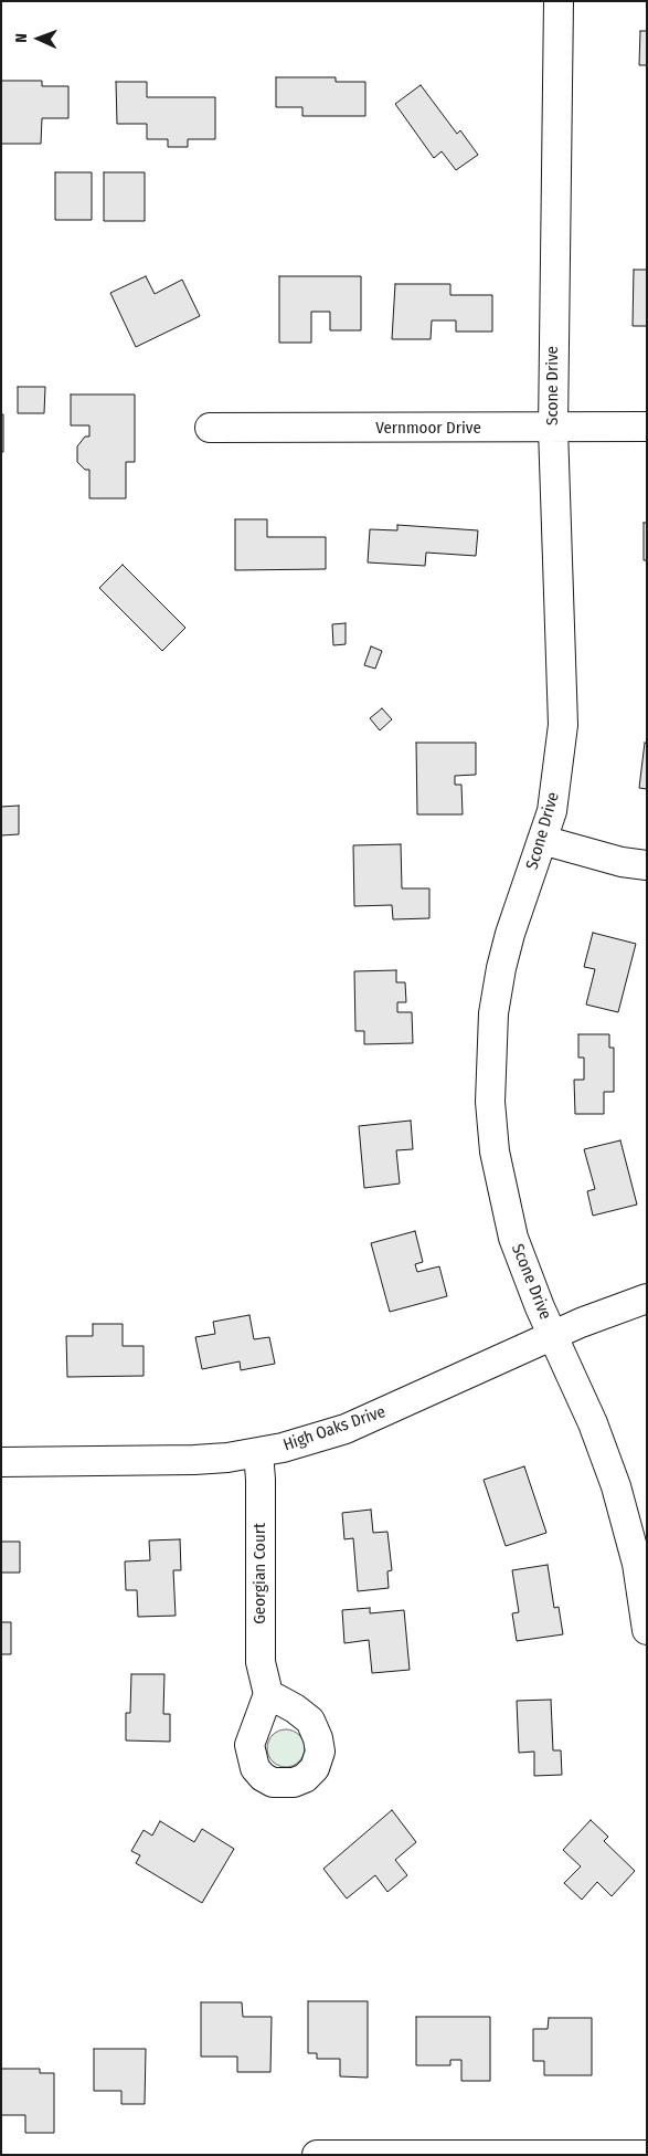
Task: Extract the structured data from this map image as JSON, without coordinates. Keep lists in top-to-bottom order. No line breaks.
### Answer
{"streets":{"street":["Scone Drive","Vernmoor Drive","High Oaks Drive","Georgian Court"]},"crossings":[["Scone Drive","Vernmoor Drive"],["Scone Drive","High Oaks Drive"],["High Oaks Drive","Georgian Court"]],"north":"left"}
